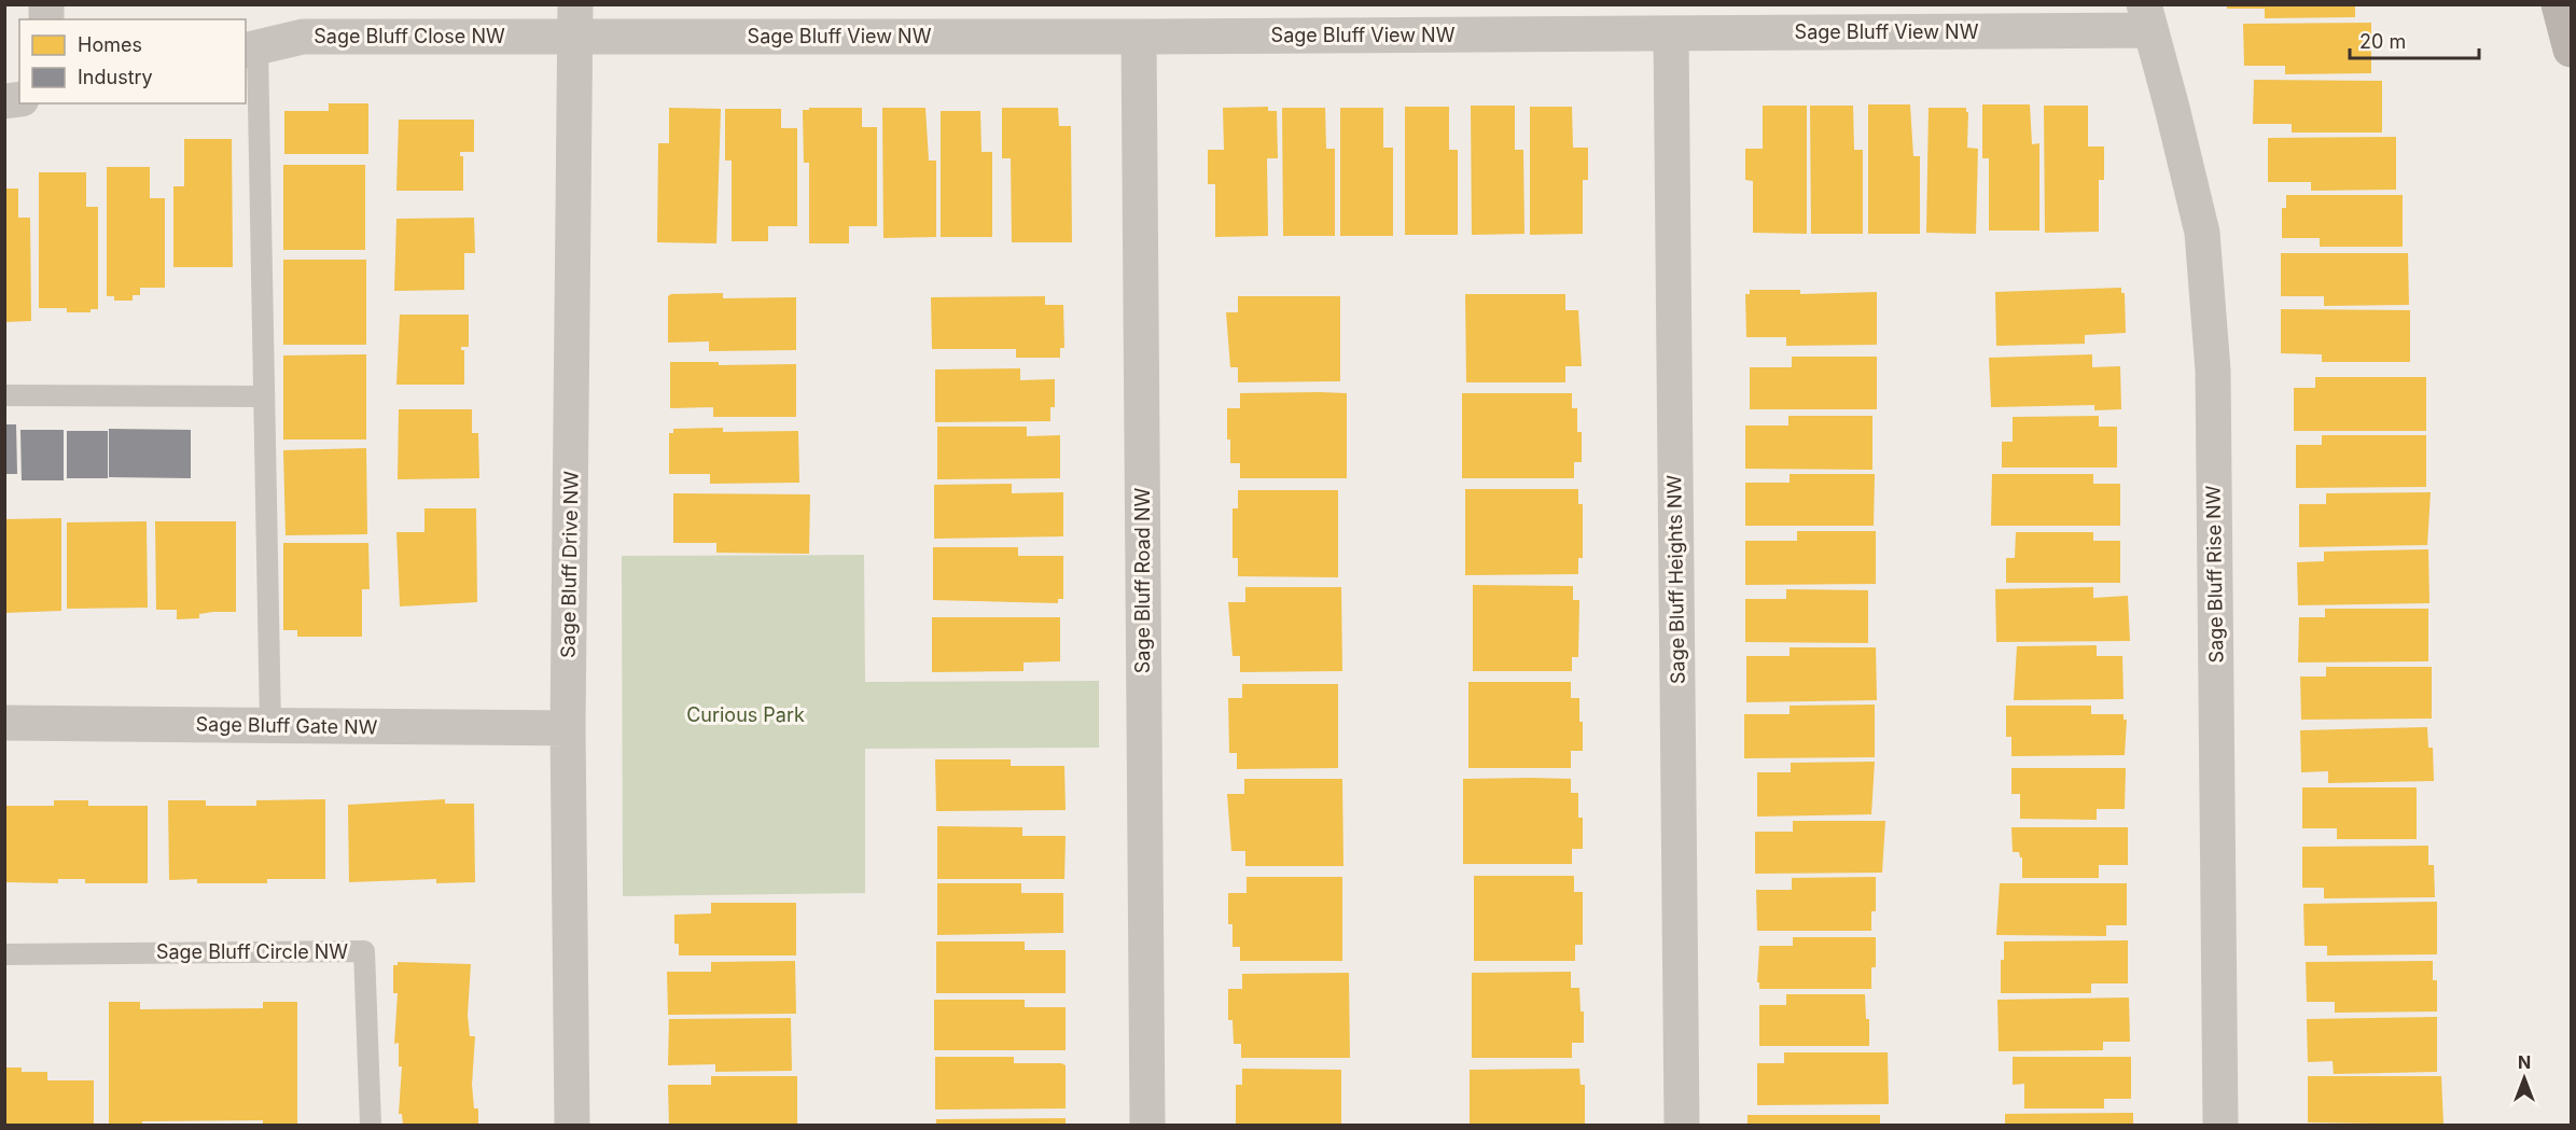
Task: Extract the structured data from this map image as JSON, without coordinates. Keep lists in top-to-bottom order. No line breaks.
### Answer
{"streets":{"street":["Sage Bluff View NW","Sage Bluff Close NW","Sage Bluff Drive NW","Sage Bluff Rise NW","Sage Bluff Heights NW","Sage Bluff Road NW","Sage Bluff Gate NW"],"lane":["Sage Bluff Circle NW"]},"crossings":[["Sage Bluff View NW","Sage Bluff Close NW"],["Sage Bluff View NW","Sage Bluff Drive NW"],["Sage Bluff View NW","Sage Bluff Rise NW"],["Sage Bluff View NW","Sage Bluff Heights NW"],["Sage Bluff View NW","Sage Bluff Road NW"],["Sage Bluff Close NW","Sage Bluff Drive NW"],["Sage Bluff Drive NW","Sage Bluff Gate NW"]],"parks":["Curious Park"],"legend":["Homes","Industry"],"scale_bar":"20 m","north":"top"}
